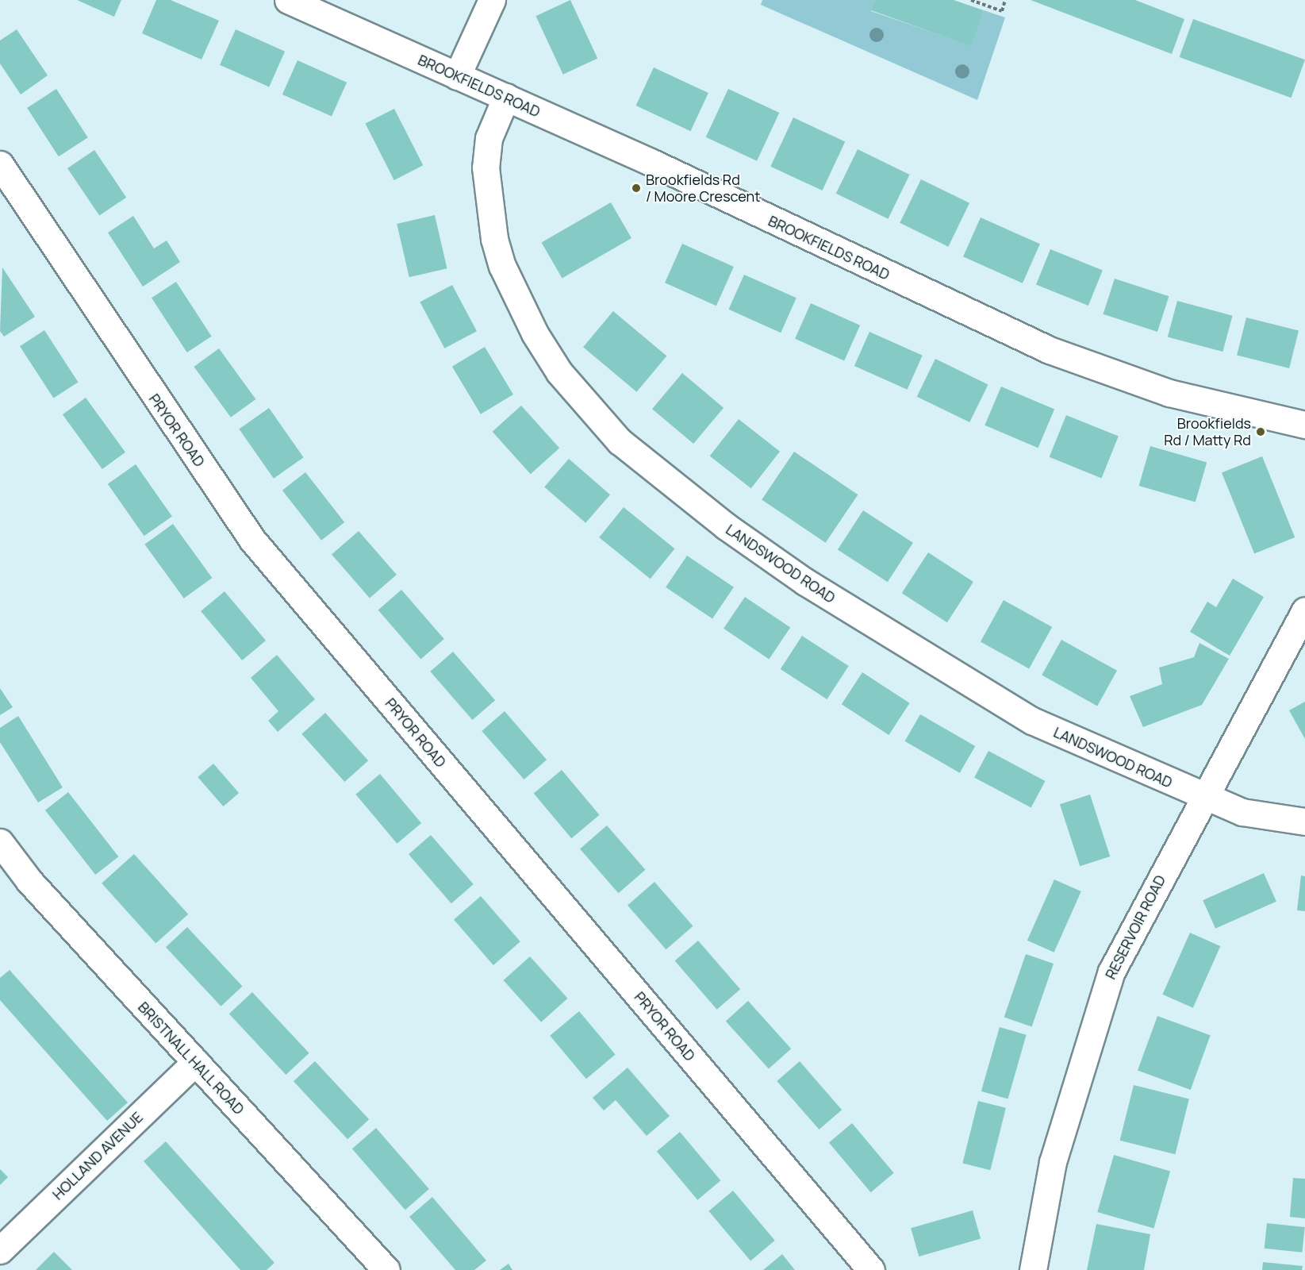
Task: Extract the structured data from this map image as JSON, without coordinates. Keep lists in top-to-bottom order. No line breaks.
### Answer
{"streets":{"street":["BROOKFIELDS ROAD","PRYOR ROAD","LANDSWOOD ROAD","RESERVOIR ROAD","BRISTNALL HALL ROAD","HOLLAND AVENUE"]},"crossings":[["BROOKFIELDS ROAD","LANDSWOOD ROAD"],["LANDSWOOD ROAD","RESERVOIR ROAD"],["BRISTNALL HALL ROAD","HOLLAND AVENUE"]],"places":["Brookfields Rd / Moore Crescent","Brookfields Rd / Matty Rd"]}
